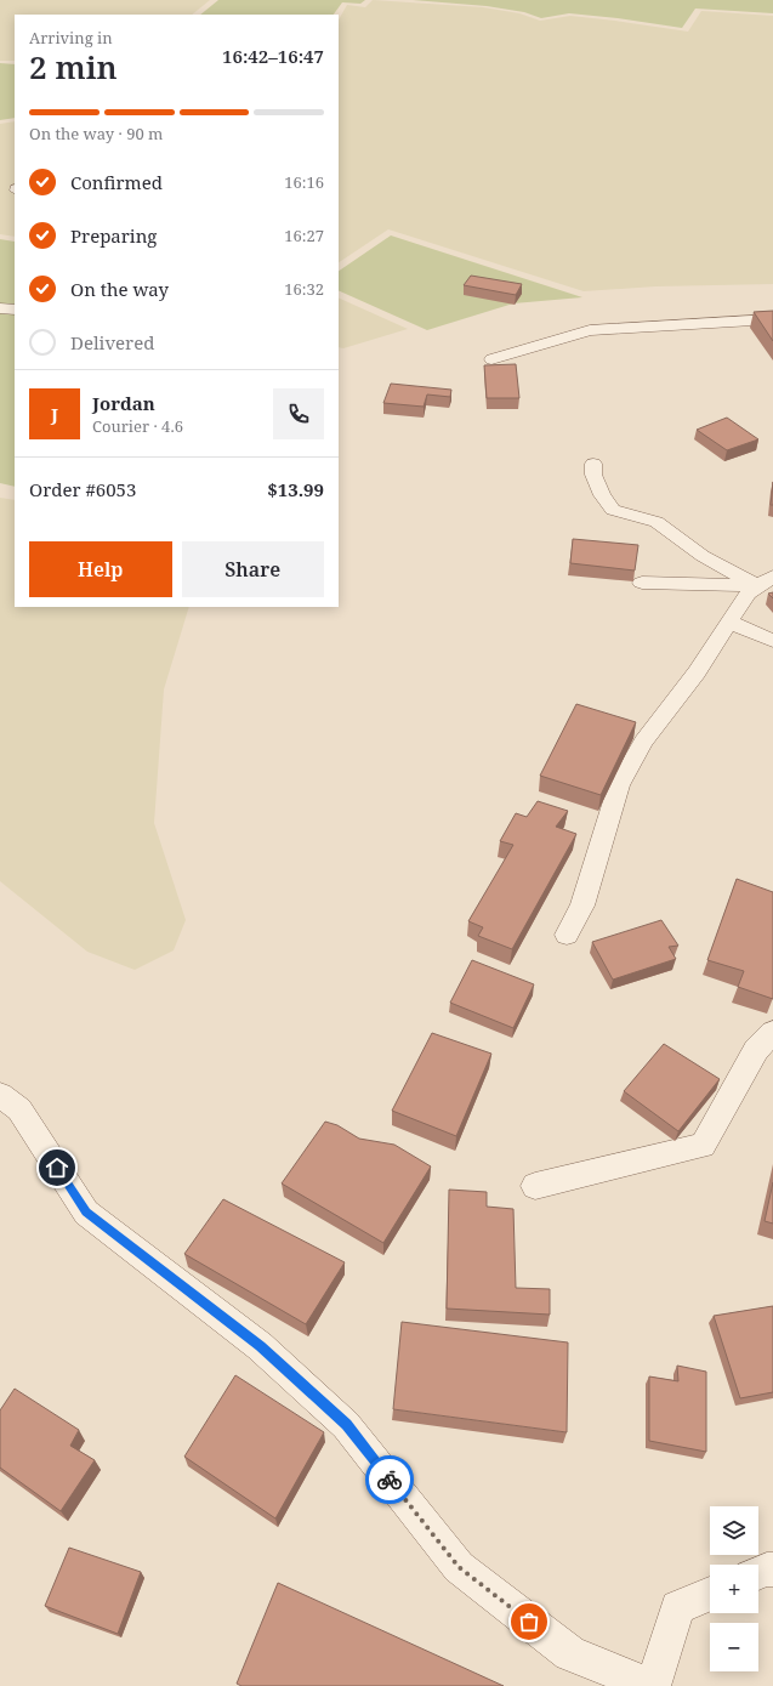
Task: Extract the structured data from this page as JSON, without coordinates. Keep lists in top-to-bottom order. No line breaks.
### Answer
{"page":{"heading":["2 min","Arriving in","16:42–16:47"],"panel":["Jordan","Courier · 4.6","Order #6053","$13.99"],"bar":"On the way · 90 m","list":[["Confirmed","16:16"],["Preparing","16:27"],["On the way","16:32"],"Delivered"],"round":"J","buttons":["Help","Share"],"map_buttons":["+","−"]}}
